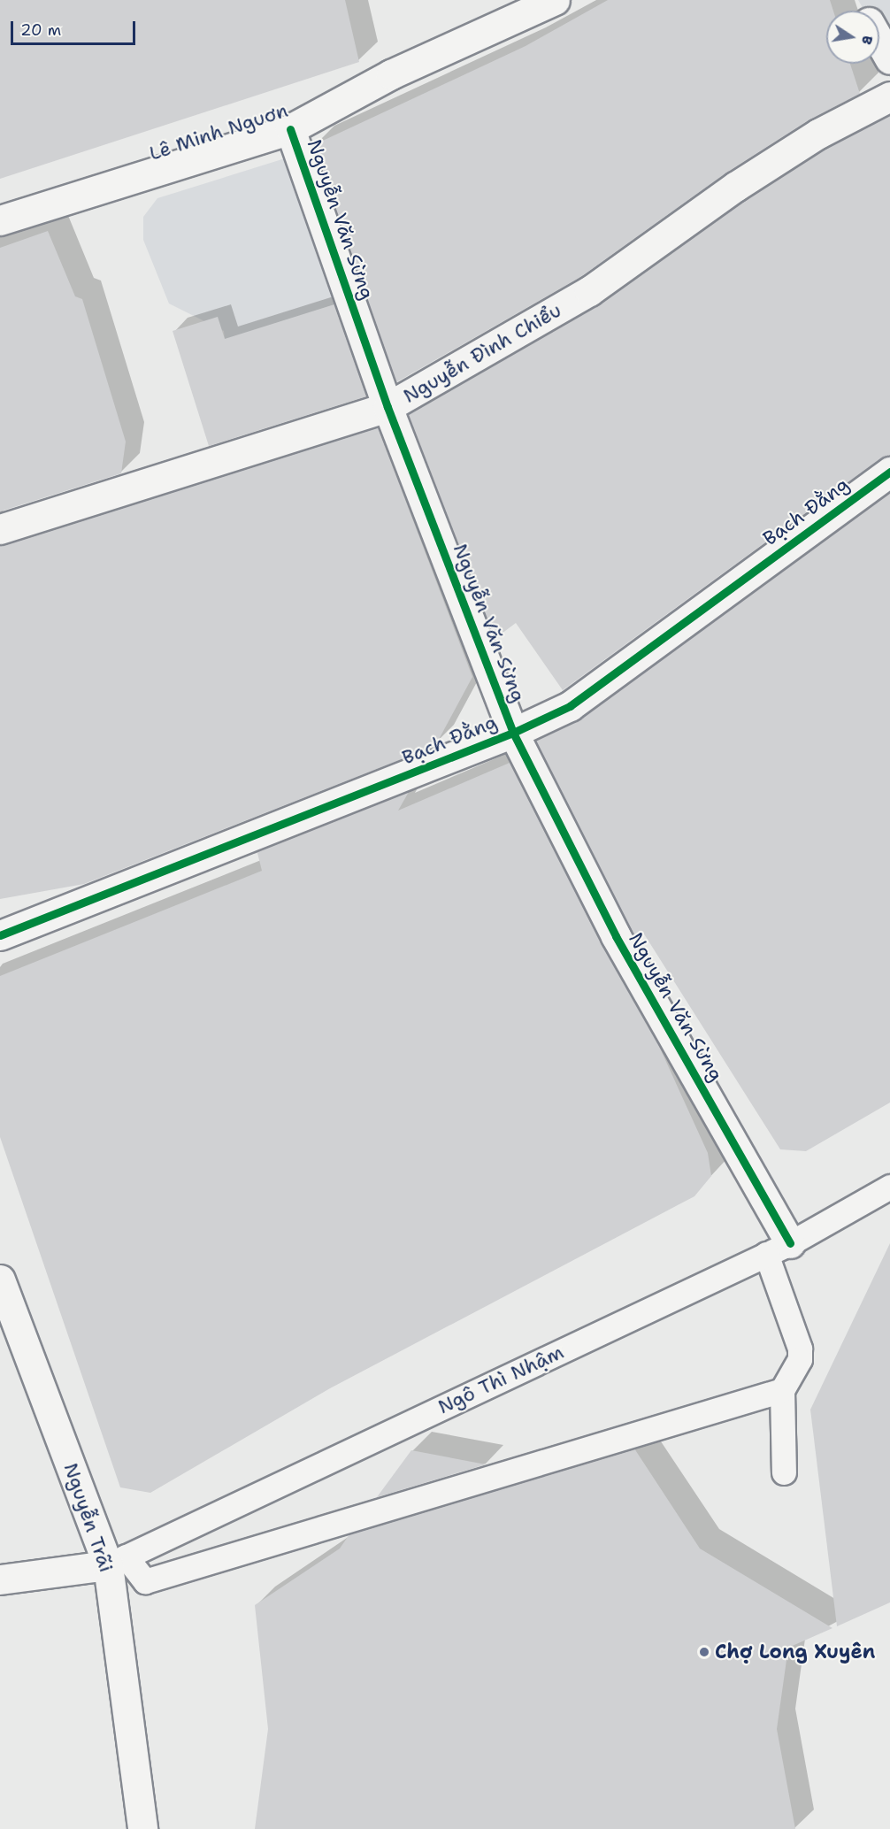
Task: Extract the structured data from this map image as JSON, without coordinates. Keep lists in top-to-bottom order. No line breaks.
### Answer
{"streets":{"street":["Lê Minh Nguơn","Nguyễn Văn Sừng","Nguyễn Đình Chiểu","Bạch Đằng","Nguyễn Trãi"],"lane":["Ngô Thì Nhậm"]},"crossings":[["Lê Minh Nguơn","Nguyễn Văn Sừng"],["Nguyễn Văn Sừng","Nguyễn Đình Chiểu"],["Nguyễn Văn Sừng","Bạch Đằng"],["Nguyễn Văn Sừng","Ngô Thì Nhậm"],["Ngô Thì Nhậm","Nguyễn Trãi"]],"places":["Chợ Long Xuyên"],"scale_bar":"20 m","north":"right"}
